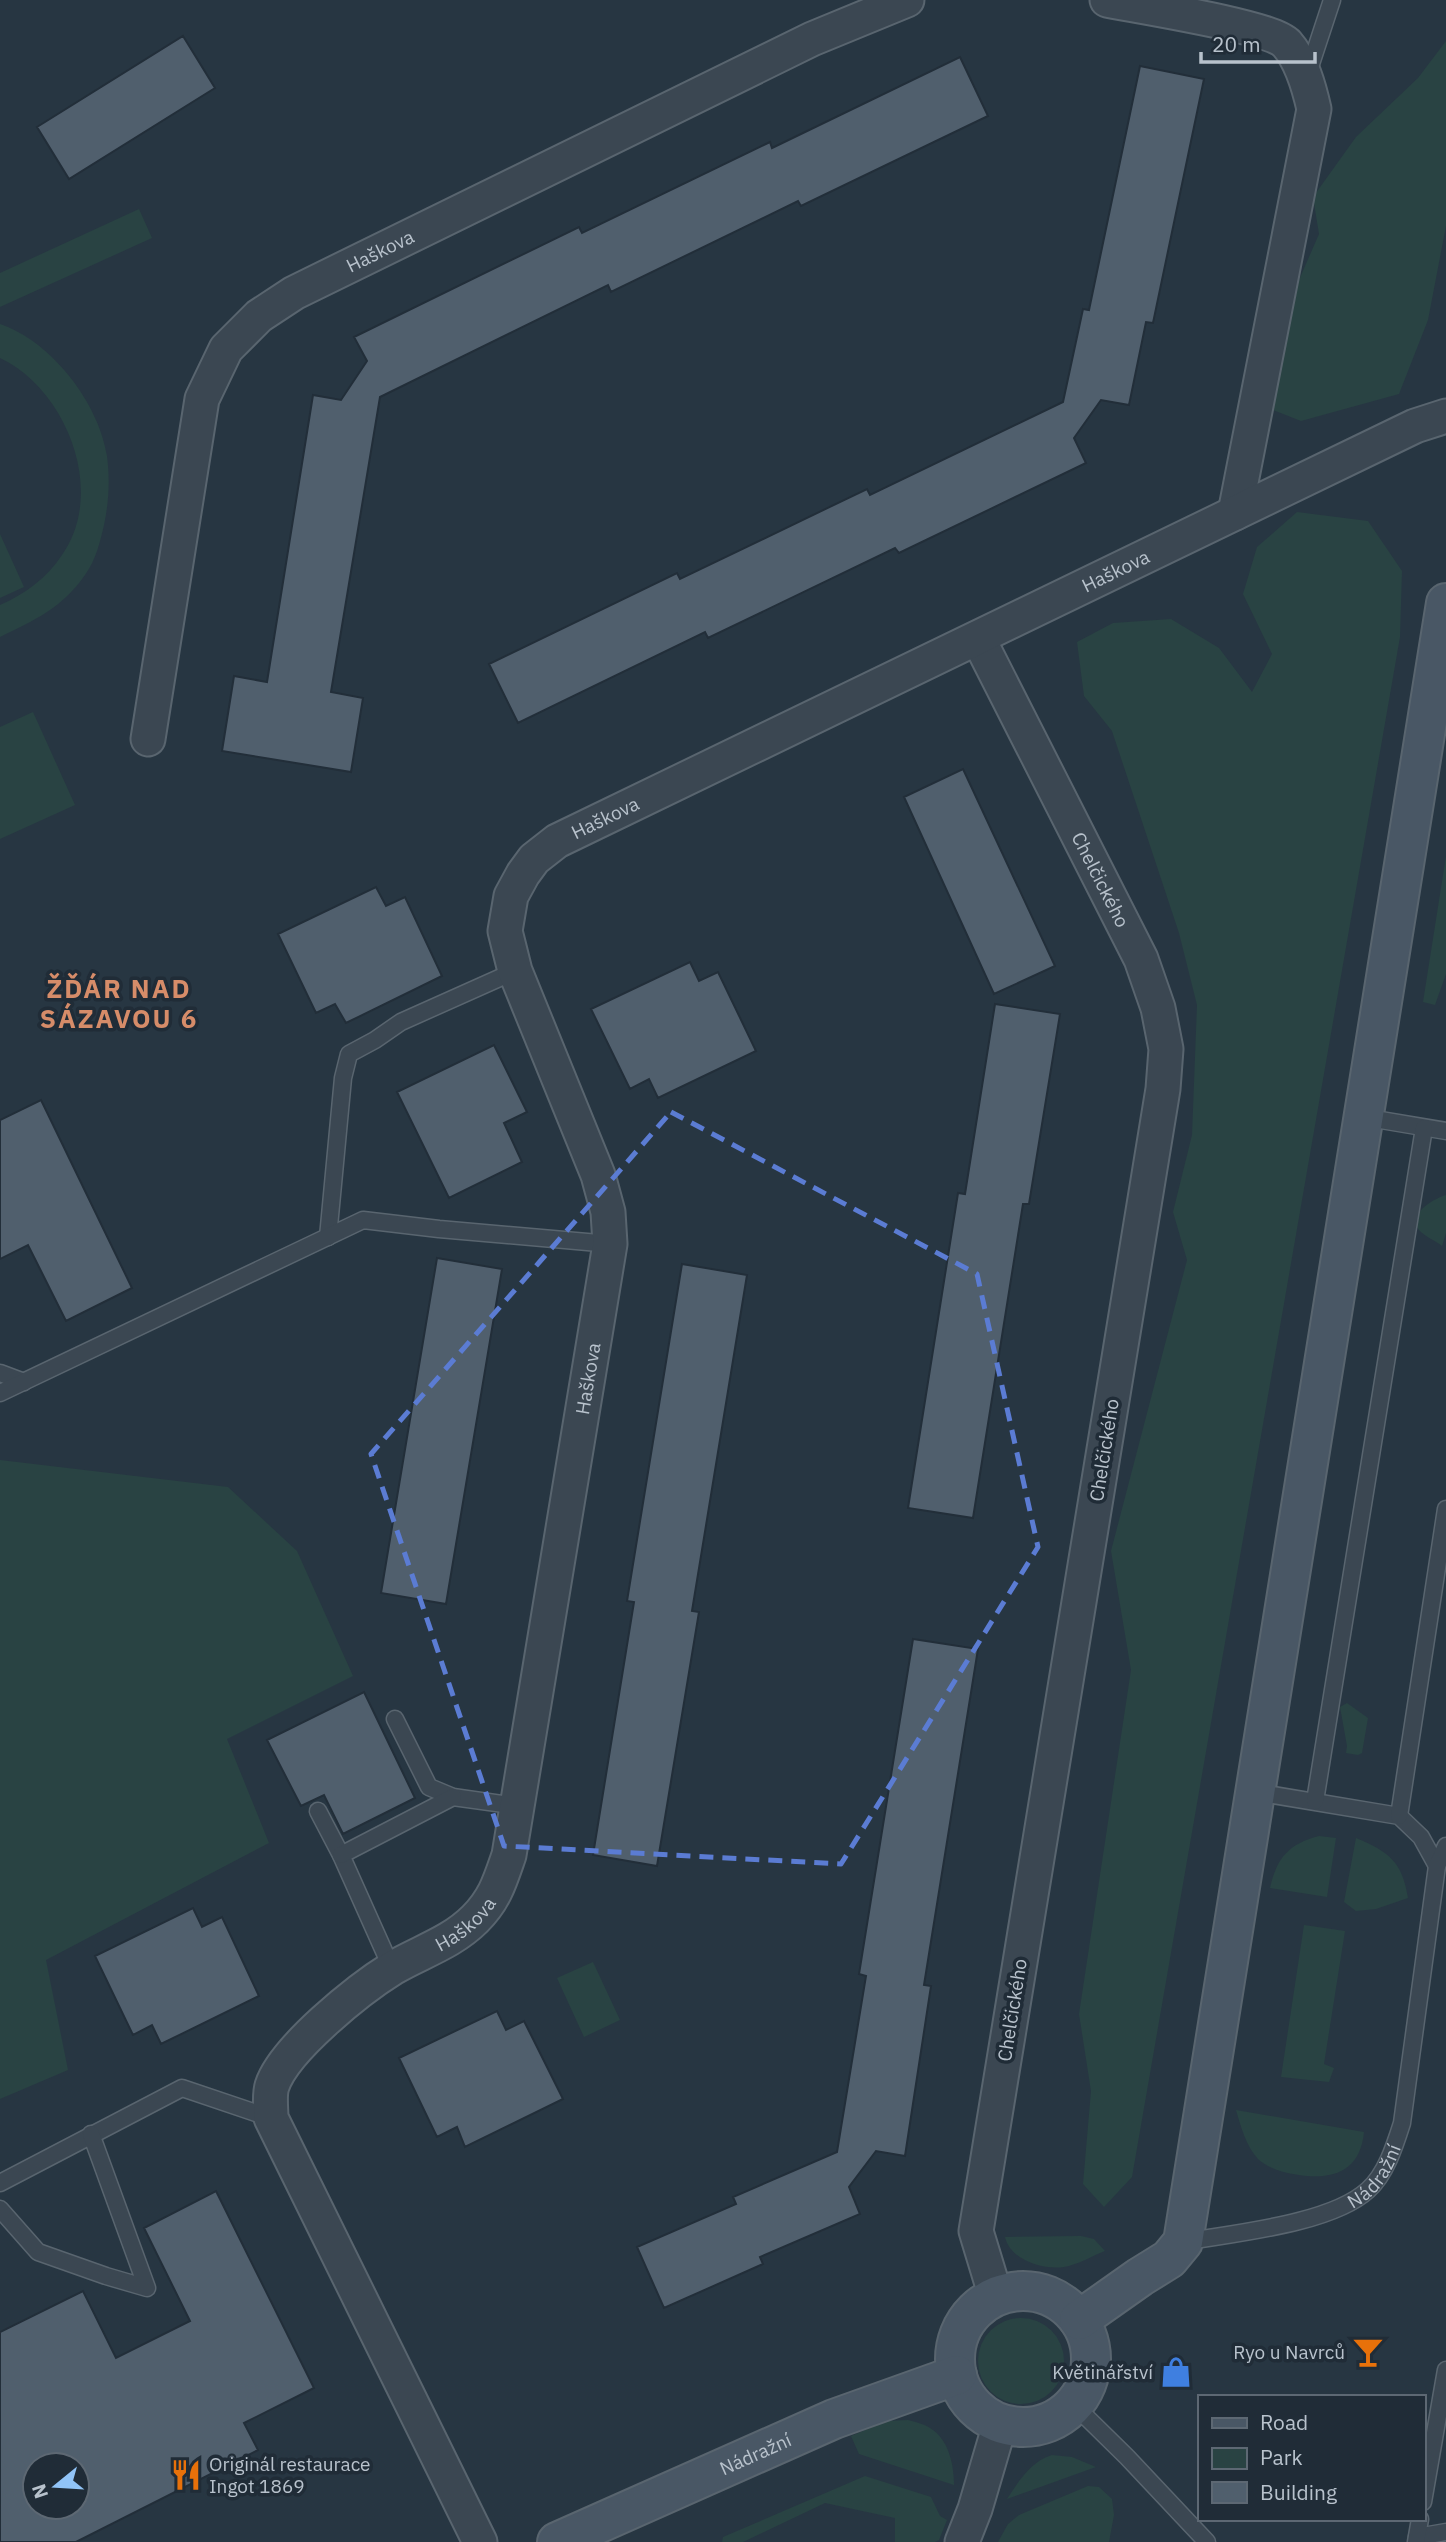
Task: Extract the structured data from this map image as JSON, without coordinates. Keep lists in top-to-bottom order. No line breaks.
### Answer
{"streets":{"street":["Haškova","Chelčického","Nádražní"]},"crossings":[["Haškova","Chelčického"],["Chelčického","Nádražní"]],"districts":["ŽĎÁR NAD SÁZAVOU 6"],"places":{"bar":["Ryo u Navrců"],"shop":["Květinářství"],"restaurant":["Originál restaurace Ingot 1869"]},"legend":["Road","Park","Building"],"scale_bar":"20 m","north":"left"}
